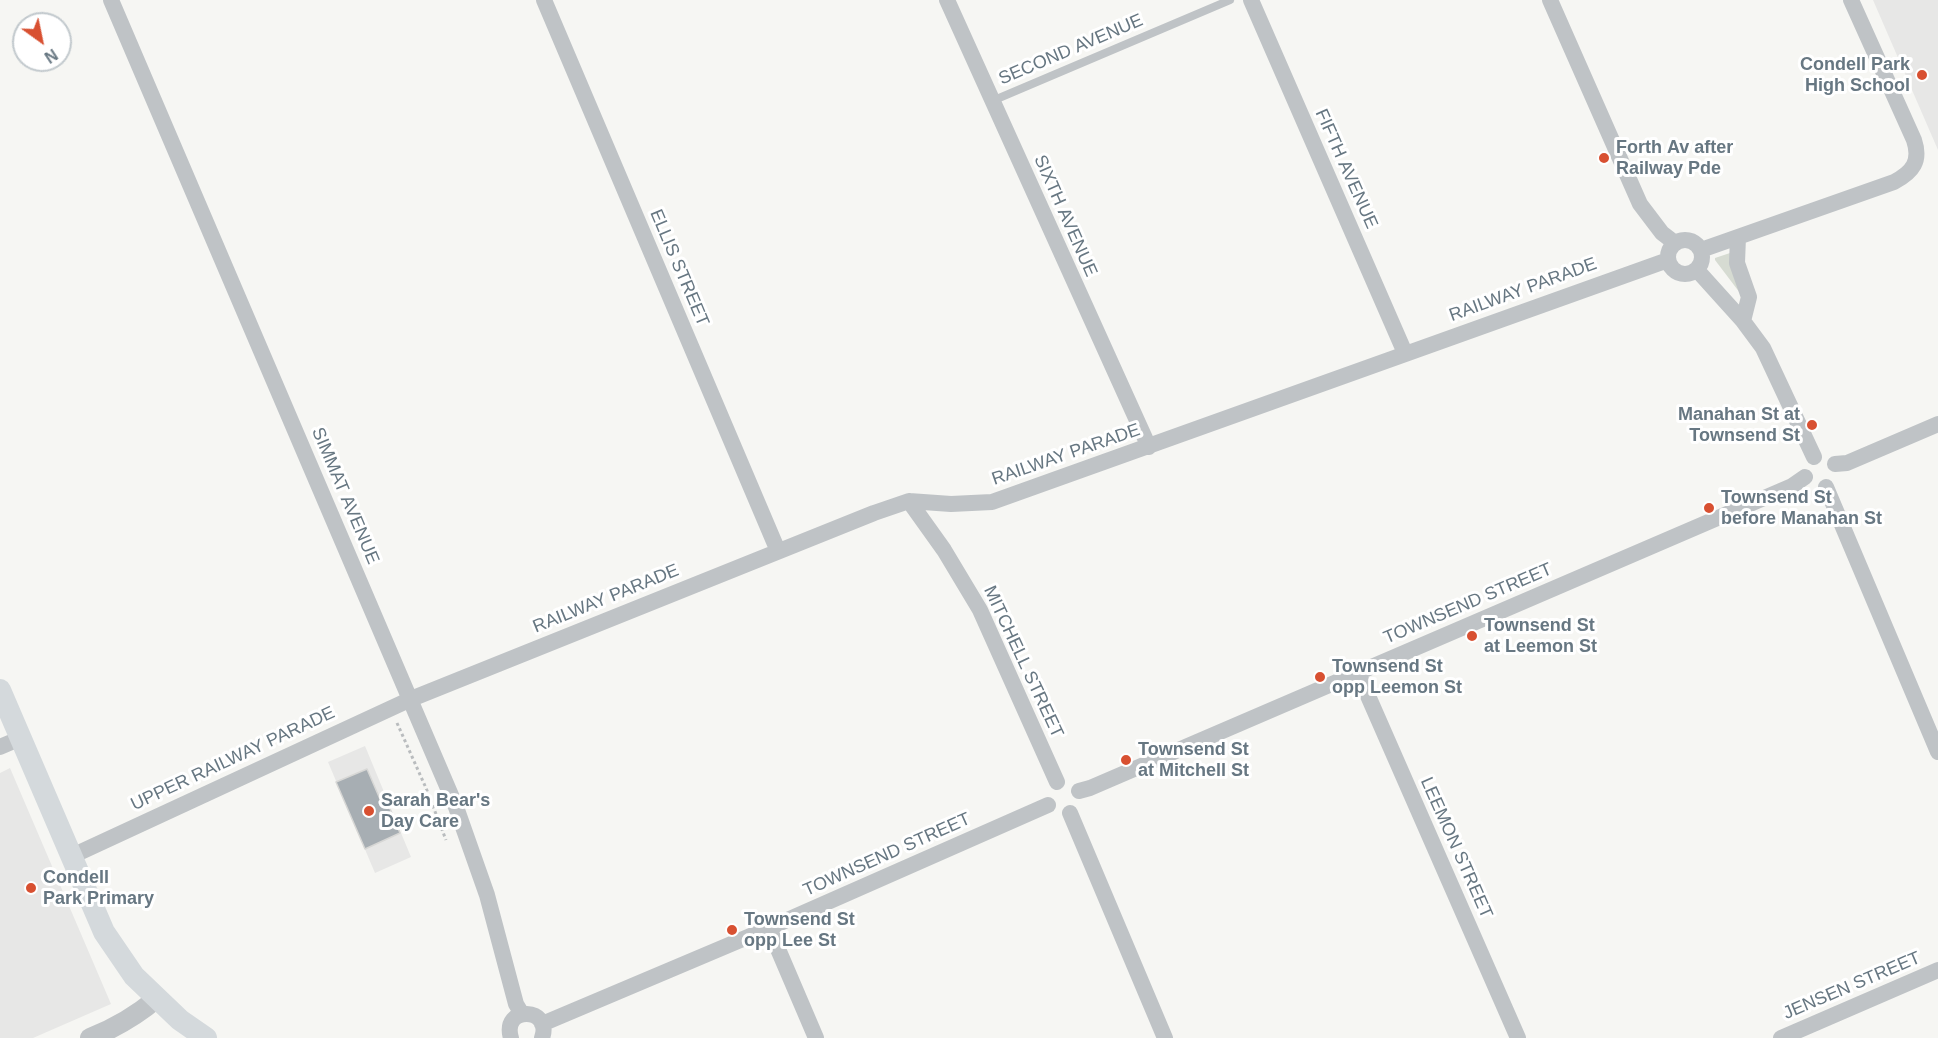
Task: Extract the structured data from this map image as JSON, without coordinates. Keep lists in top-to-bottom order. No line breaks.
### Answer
{"streets":{"street":["FIFTH AVENUE","SIXTH AVENUE","ELLIS STREET","RAILWAY PARADE","SIMMAT AVENUE","TOWNSEND STREET","MITCHELL STREET","UPPER RAILWAY PARADE","LEEMON STREET","JENSEN STREET"],"lane":["SECOND AVENUE"]},"crossings":[["SECOND AVENUE","SIXTH AVENUE"],["FIFTH AVENUE","RAILWAY PARADE"],["SIXTH AVENUE","RAILWAY PARADE"],["ELLIS STREET","RAILWAY PARADE"],["RAILWAY PARADE","SIMMAT AVENUE"],["RAILWAY PARADE","MITCHELL STREET"],["RAILWAY PARADE","UPPER RAILWAY PARADE"],["SIMMAT AVENUE","UPPER RAILWAY PARADE"],["TOWNSEND STREET","MITCHELL STREET"],["TOWNSEND STREET","LEEMON STREET"]],"places":["Condell Park High School","Forth Av after Railway Pde","Manahan St at Townsend St","Townsend St before Manahan St","Townsend St at Leemon St","Townsend St opp Leemon St","Townsend St at Mitchell St","Sarah Bear's Day Care","Condell Park Primary","Townsend St opp Lee St"],"north":"bottom right"}
